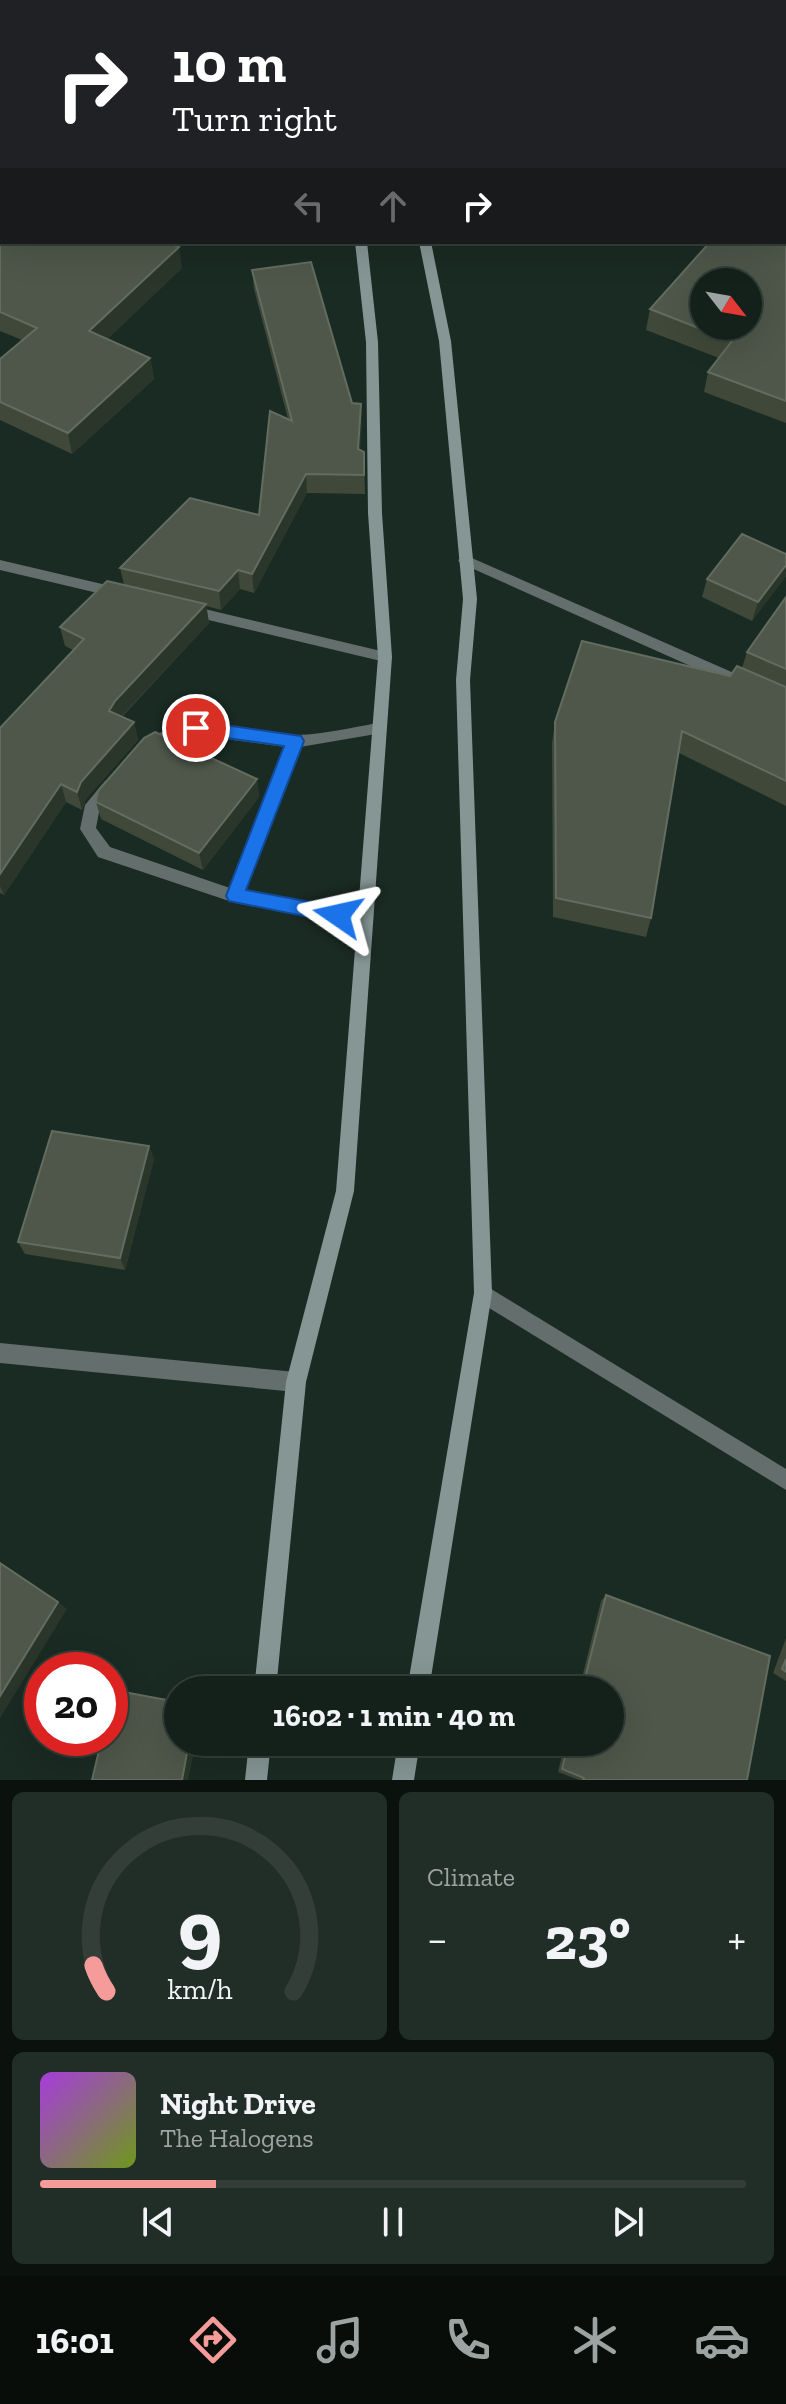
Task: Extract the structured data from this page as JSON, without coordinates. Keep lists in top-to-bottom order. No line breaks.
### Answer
{"north":"bottom right","page":{"turn":["10 m","Turn right"],"limit":"20","trip":"16:02 · 1 min · 40 m","tile":"Climate","heat":["−","23°","+"],"song":["Night Drive","The Halogens"],"tabs":"16:01","gauge":["9","km/h"]}}
